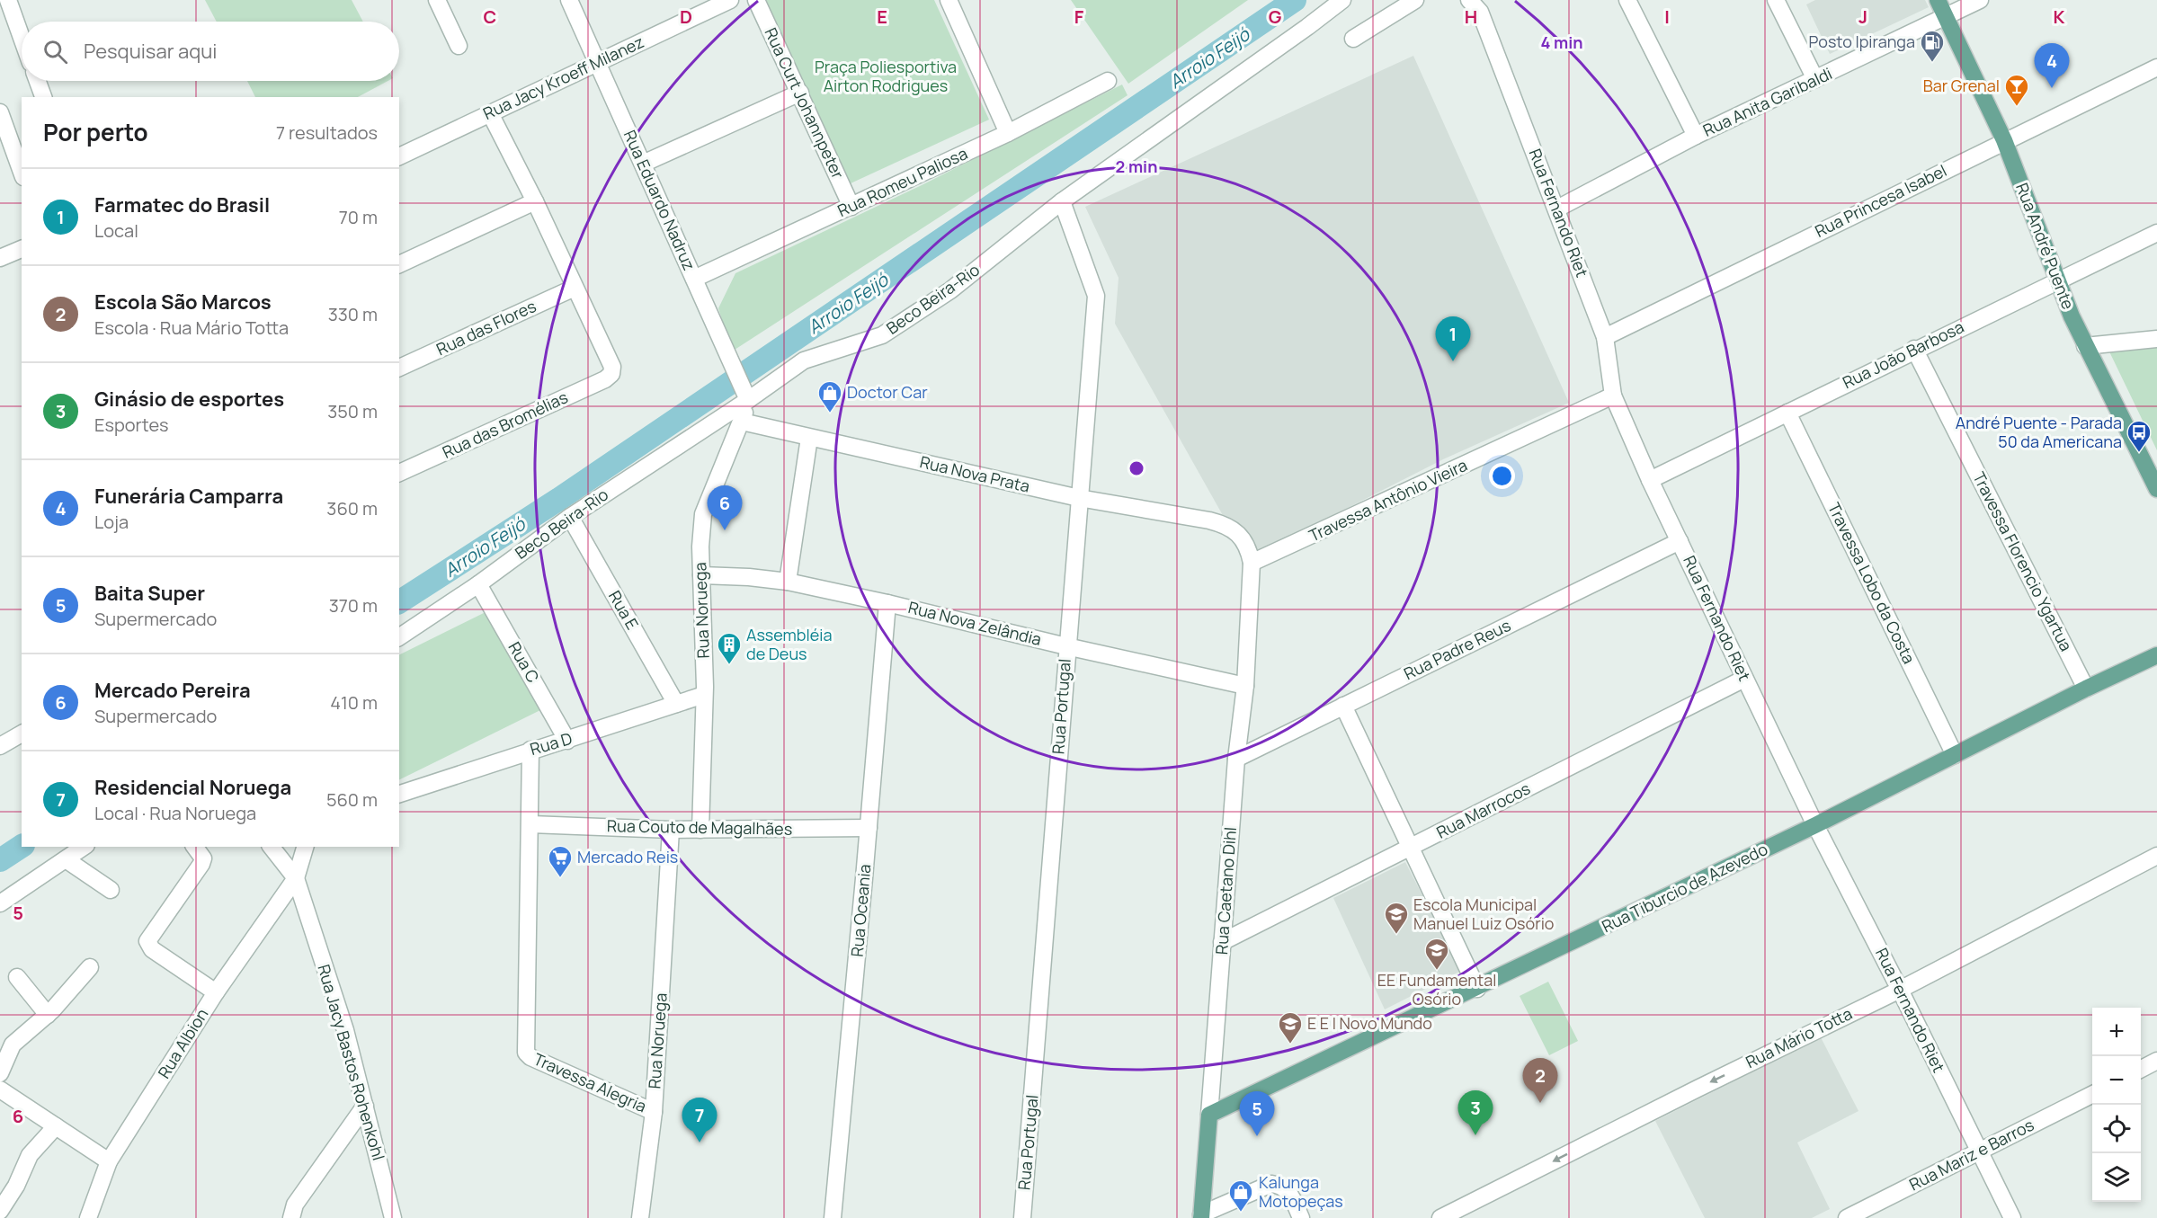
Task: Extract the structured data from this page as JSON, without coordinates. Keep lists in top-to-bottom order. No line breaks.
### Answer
{"streets":{"main road":["Rua André Puente","Rua Tiburcio de Azevedo","Rua Caetano Dihl"],"street":["Rua Jacy Kroeff Milanez","Rua Anita Garibaldi","Rua Curt Johannpeter","Rua Romeu Paliosa","Rua Eduardo Nadruz","Rua Princesa Isabel","Rua Fernando Riet","Beco Beira-Rio","Rua das Flores","Rua João Barbosa","Rua das Bromélias","Rua Nova Prata","Travessa Antônio Vieira","Travessa Florencio Ygartua","Travessa Lobo da Costa","Rua E","Rua Noruega","Rua Nova Zelândia","Rua Padre Reus","Rua C","Rua Portugal","Rua D","Rua Marrocos","Rua Couto de Magalhães","Rua Oceania","Rua Mário Totta","Rua Albion","Rua Jacy Bastos Rohenkohl","Travessa Alegria","Rua Mariz e Barros"]},"crossings":[["Rua Jacy Kroeff Milanez","Rua Eduardo Nadruz"],["Rua Anita Garibaldi","Rua Fernando Riet"],["Rua Anita Garibaldi","Rua André Puente"],["Rua Curt Johannpeter","Rua Romeu Paliosa"],["Rua Romeu Paliosa","Rua Eduardo Nadruz"],["Rua Eduardo Nadruz","Beco Beira-Rio"],["Rua Eduardo Nadruz","Rua Noruega"],["Rua Princesa Isabel","Rua Fernando Riet"],["Rua Princesa Isabel","Rua André Puente"],["Rua Fernando Riet","Rua João Barbosa"],["Rua Fernando Riet","Travessa Antônio Vieira"],["Rua Fernando Riet","Rua Padre Reus"],["Rua Fernando Riet","Rua Marrocos"],["Rua Fernando Riet","Rua Tiburcio de Azevedo"],["Rua Fernando Riet","Rua Mário Totta"],["Rua Fernando Riet","Rua Mariz e Barros"],["Rua André Puente","Rua João Barbosa"],["Beco Beira-Rio","Rua E"],["Beco Beira-Rio","Rua Noruega"],["Beco Beira-Rio","Rua C"],["Beco Beira-Rio","Rua Portugal"],["Rua das Flores","Rua das Bromélias"],["Rua João Barbosa","Travessa Florencio Ygartua"],["Rua João Barbosa","Travessa Lobo da Costa"],["Rua Nova Prata","Travessa Antônio Vieira"],["Rua Nova Prata","Rua Noruega"],["Rua Nova Prata","Rua Portugal"],["Rua Nova Prata","Rua Caetano Dihl"],["Travessa Antônio Vieira","Rua Caetano Dihl"],["Travessa Florencio Ygartua","Rua Tiburcio de Azevedo"],["Travessa Lobo da Costa","Rua Tiburcio de Azevedo"],["Rua E","Rua D"],["Rua Noruega","Rua Nova Zelândia"],["Rua Noruega","Rua D"],["Rua Noruega","Rua Couto de Magalhães"],["Rua Noruega","Travessa Alegria"],["Rua Nova Zelândia","Rua Portugal"],["Rua Nova Zelândia","Rua Caetano Dihl"],["Rua Nova Zelândia","Rua Oceania"],["Rua Padre Reus","Rua Caetano Dihl"],["Rua C","Rua D"],["Rua Marrocos","Rua Caetano Dihl"],["Rua Couto de Magalhães","Rua Oceania"],["Rua Couto de Magalhães","Travessa Alegria"],["Rua Tiburcio de Azevedo","Rua Caetano Dihl"],["Rua Albion","Rua Jacy Bastos Rohenkohl"]],"one_way":["Rua Mário Totta"],"water":["Arroio Feijó"],"parks":["Praça Poliesportiva Airton Rodrigues"],"places":{"fuel station":["Posto Ipiranga"],"bar":["Bar Grenal"],"shop":["Doctor Car","Kalunga Motopeças"],"bus stop":["André Puente - Parada 50 da Americana"],"building":["Assembléia de Deus"],"supermarket":["Mercado Reis"],"school or university":["Escola Municipal Manuel Luiz Osório","EE Fundamental Osório","E E I Novo Mundo"]},"page":{"search":"Pesquisar aqui","pins":["4","1","6","2","3","5","7"],"heading":["Por perto","7 resultados"],"list":[{"mark":"1","name":"Farmatec do Brasil","note":"Local","value":"70 m"},{"mark":"2","name":"Escola São Marcos","note":"Escola · Rua Mário Totta","value":"330 m"},{"mark":"3","name":"Ginásio de esportes","note":"Esportes","value":"350 m"},{"mark":"4","name":"Funerária Camparra","note":"Loja","value":"360 m"},{"mark":"5","name":"Baita Super","note":"Supermercado","value":"370 m"},{"mark":"6","name":"Mercado Pereira","note":"Supermercado","value":"410 m"},{"mark":"7","name":"Residencial Noruega","note":"Local · Rua Noruega","value":"560 m"}],"map_buttons":["+","−"]},"grid":{"columns":["C","D","E","F","G","H","I","J","K"],"rows":["5","6"]},"rings":["4 min","2 min"]}
